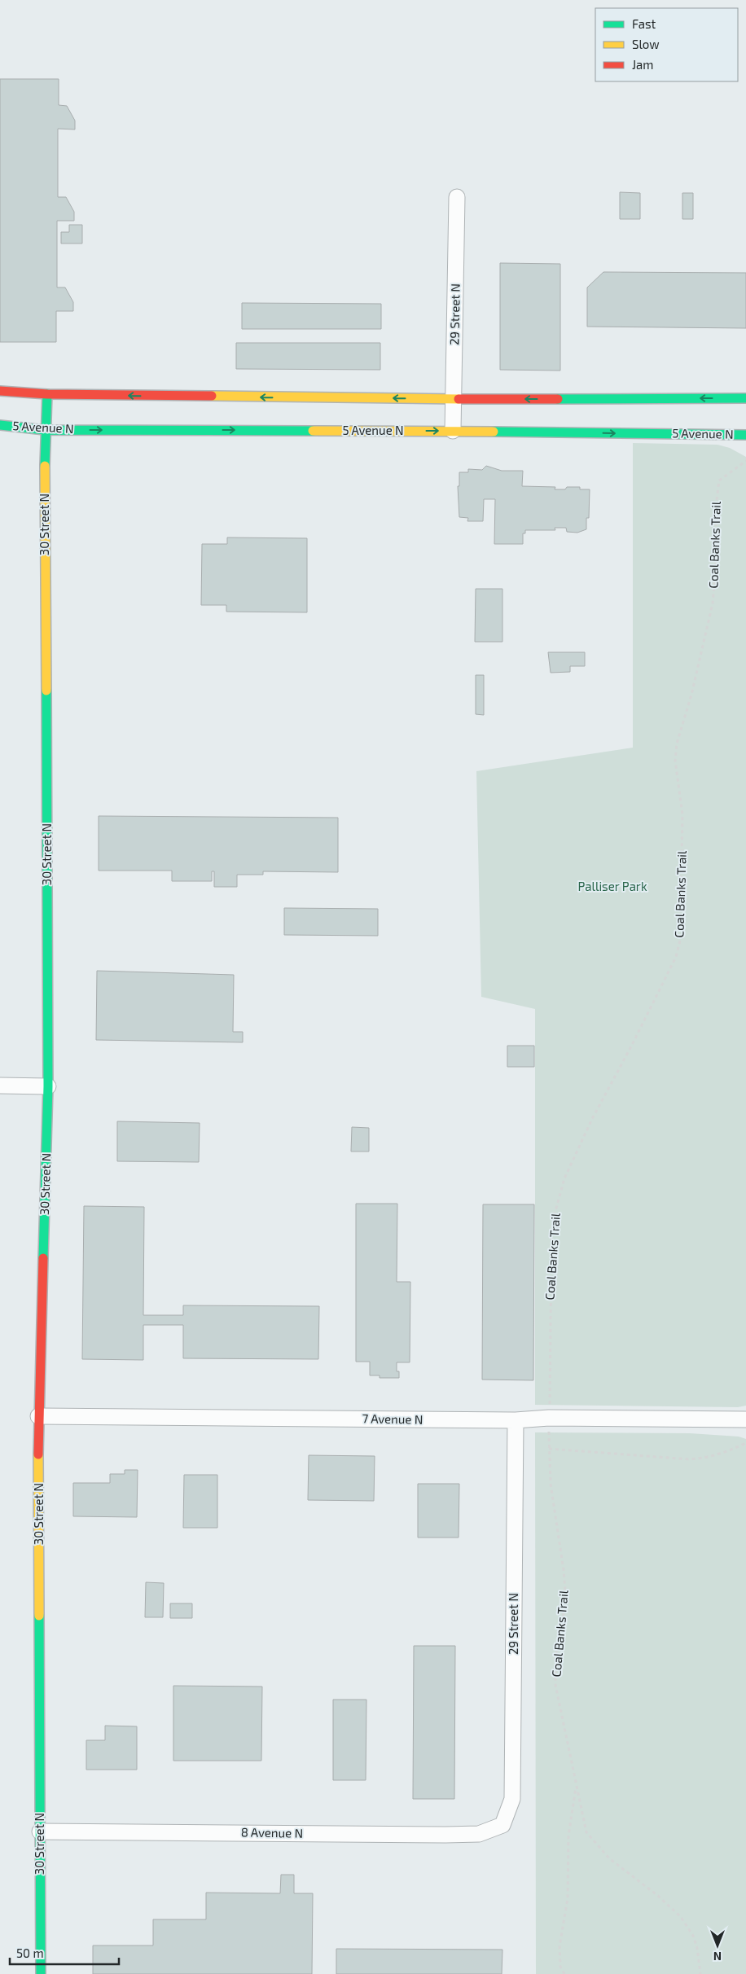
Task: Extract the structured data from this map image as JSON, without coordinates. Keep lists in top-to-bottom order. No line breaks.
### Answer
{"streets":{"street":["29 Street N","5 Avenue N","30 Street N","7 Avenue N","8 Avenue N"],"path":["Coal Banks Trail"]},"crossings":[["29 Street N","5 Avenue N"],["29 Street N","7 Avenue N"],["29 Street N","8 Avenue N"],["5 Avenue N","30 Street N"],["30 Street N","7 Avenue N"],["30 Street N","8 Avenue N"],["Coal Banks Trail","7 Avenue N"]],"parks":["Palliser Park"],"legend":["Fast","Slow","Jam"],"scale_bar":"50 m","north":"bottom"}
